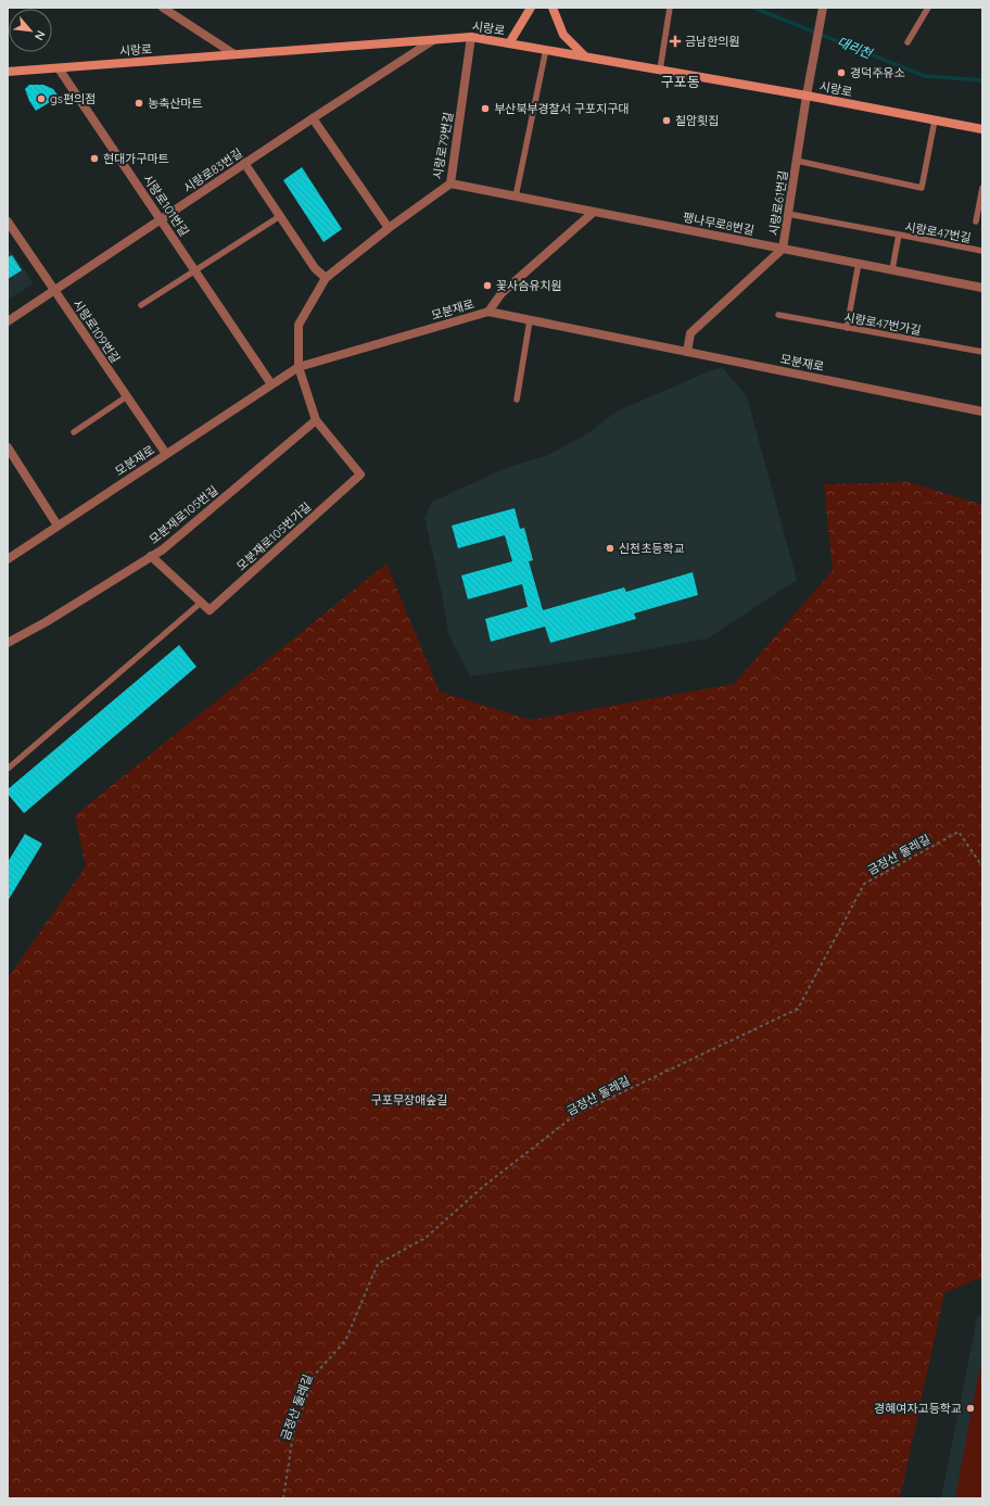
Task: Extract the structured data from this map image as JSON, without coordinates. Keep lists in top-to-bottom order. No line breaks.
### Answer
{"streets":{"main road":["시랑로"],"street":["시랑로79번길","시랑로83번길","시랑로61번길","시랑로101번길","팽나무로8번길","모분재로","시랑로109번길","모분재로105번길","모분재로105번가길"],"lane":["시랑로47번길","시랑로47번가길"],"path":["금정산 둘레길"]},"crossings":[["시랑로","시랑로79번길"],["시랑로","시랑로83번길"],["시랑로","시랑로61번길"],["시랑로","시랑로101번길"],["시랑로79번길","팽나무로8번길"],["시랑로79번길","모분재로"],["시랑로83번길","시랑로101번길"],["시랑로83번길","시랑로109번길"],["시랑로61번길","팽나무로8번길"],["시랑로61번길","모분재로"],["시랑로101번길","모분재로"],["팽나무로8번길","시랑로47번길"],["모분재로","시랑로109번길"],["모분재로105번길","모분재로105번가길"]],"districts":["구포동"],"water":["대리천"],"parks":["구포무장애숲길"],"places":{"health":["금남한의원"],"other":["경덕주유소","gs편의점","농축산마트","부산북부경찰서 구포지구대","칠암횟집","현대가구마트","꽃사슴유치원","신천초등학교","경혜여자고등학교"]},"north":"bottom right"}
